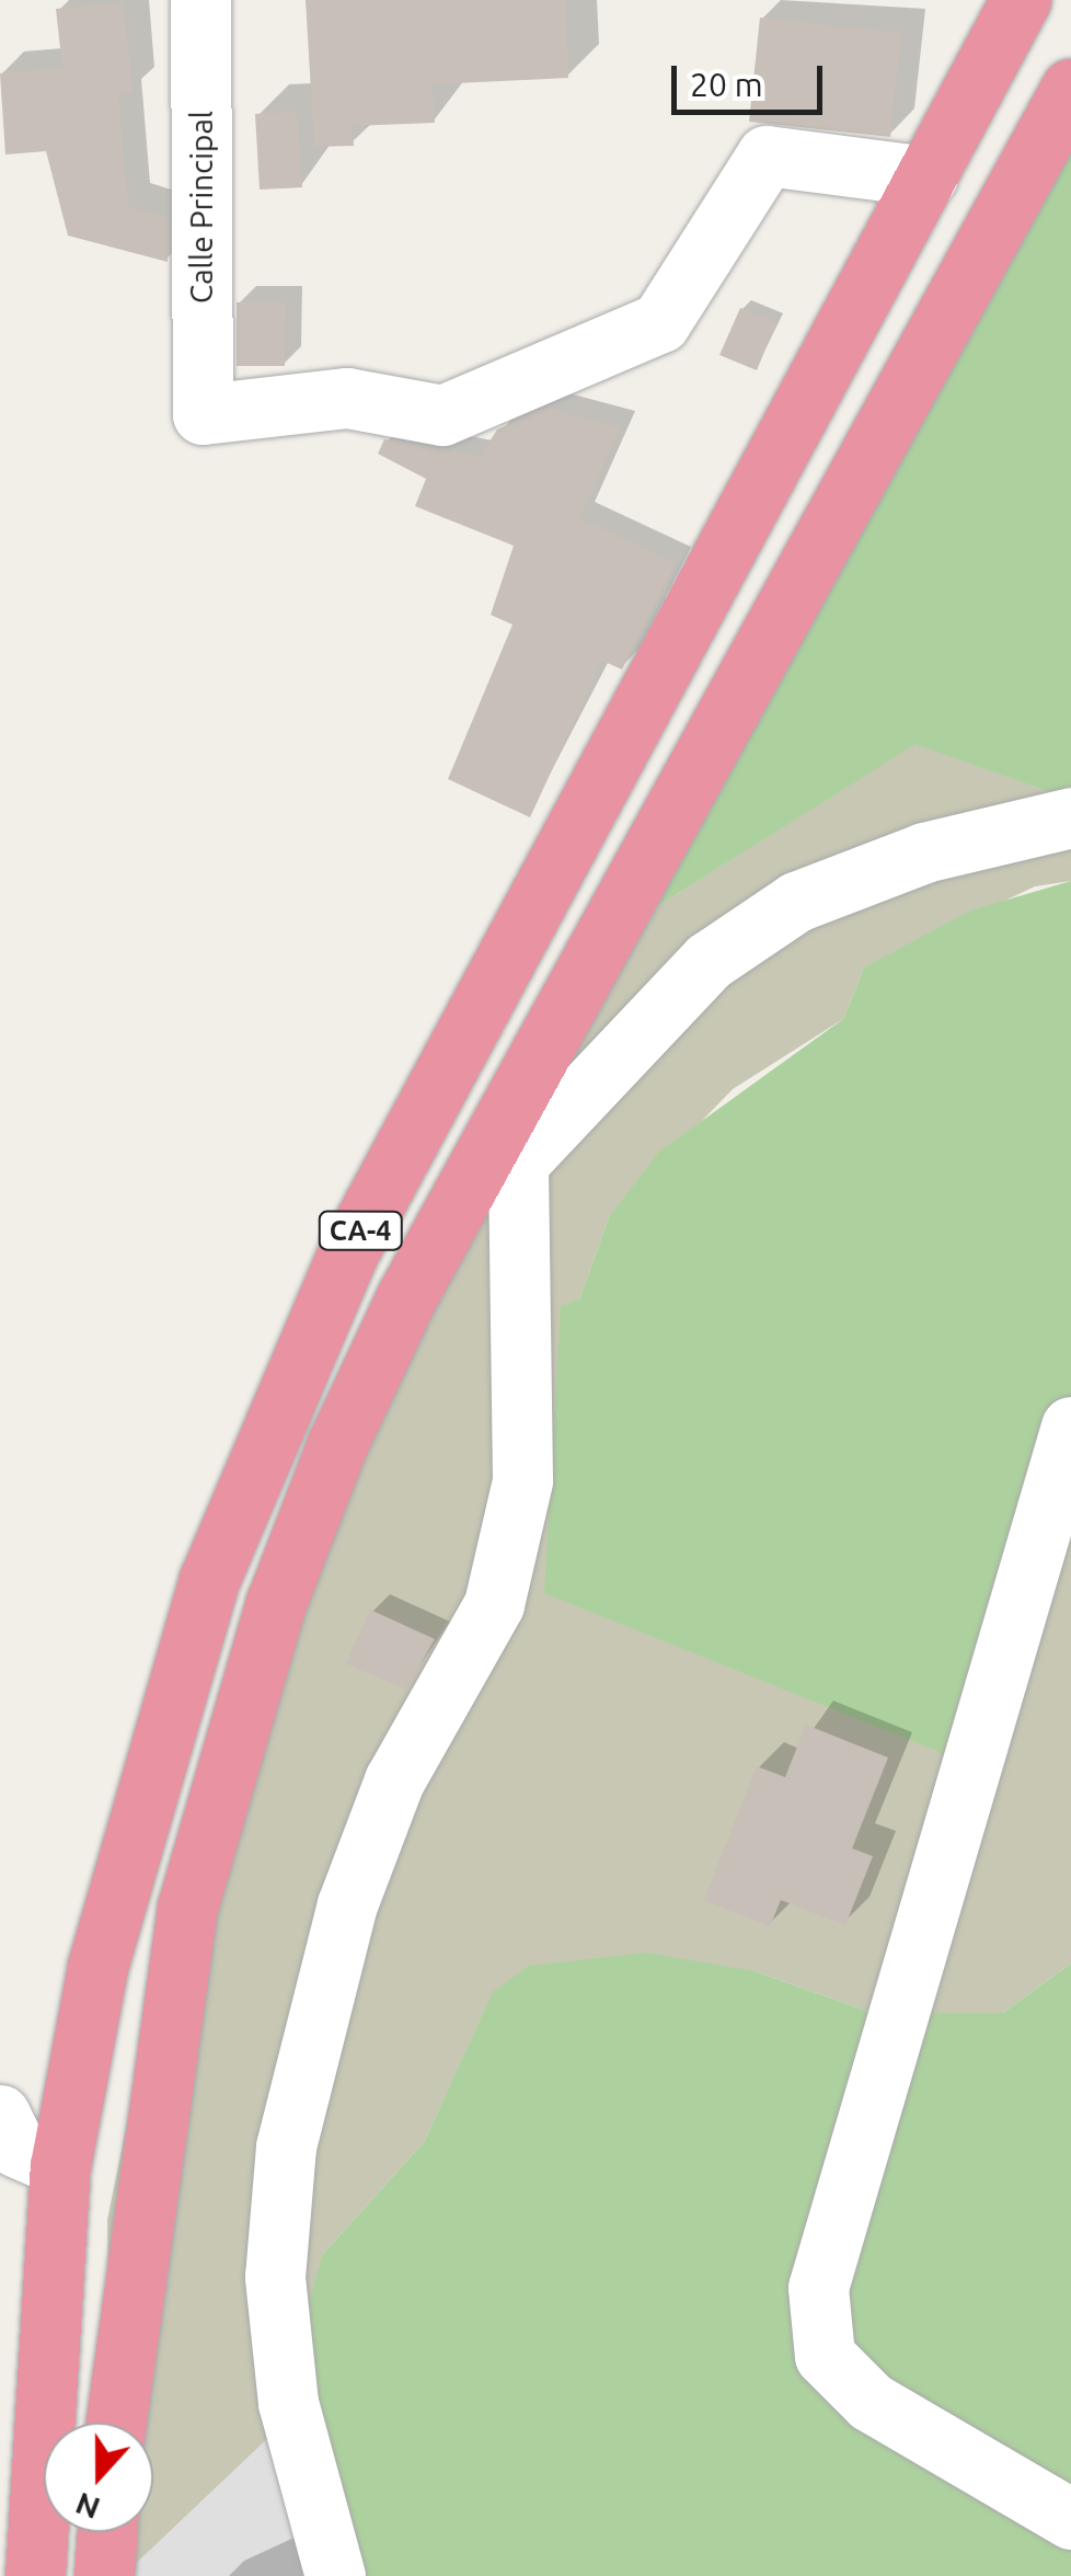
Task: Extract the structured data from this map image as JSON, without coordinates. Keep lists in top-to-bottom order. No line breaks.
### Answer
{"streets":{"highway":["CA-4"],"street":["Calle Principal"]},"crossings":[["Calle Principal","CA-4"]],"scale_bar":"20 m","north":"bottom"}
